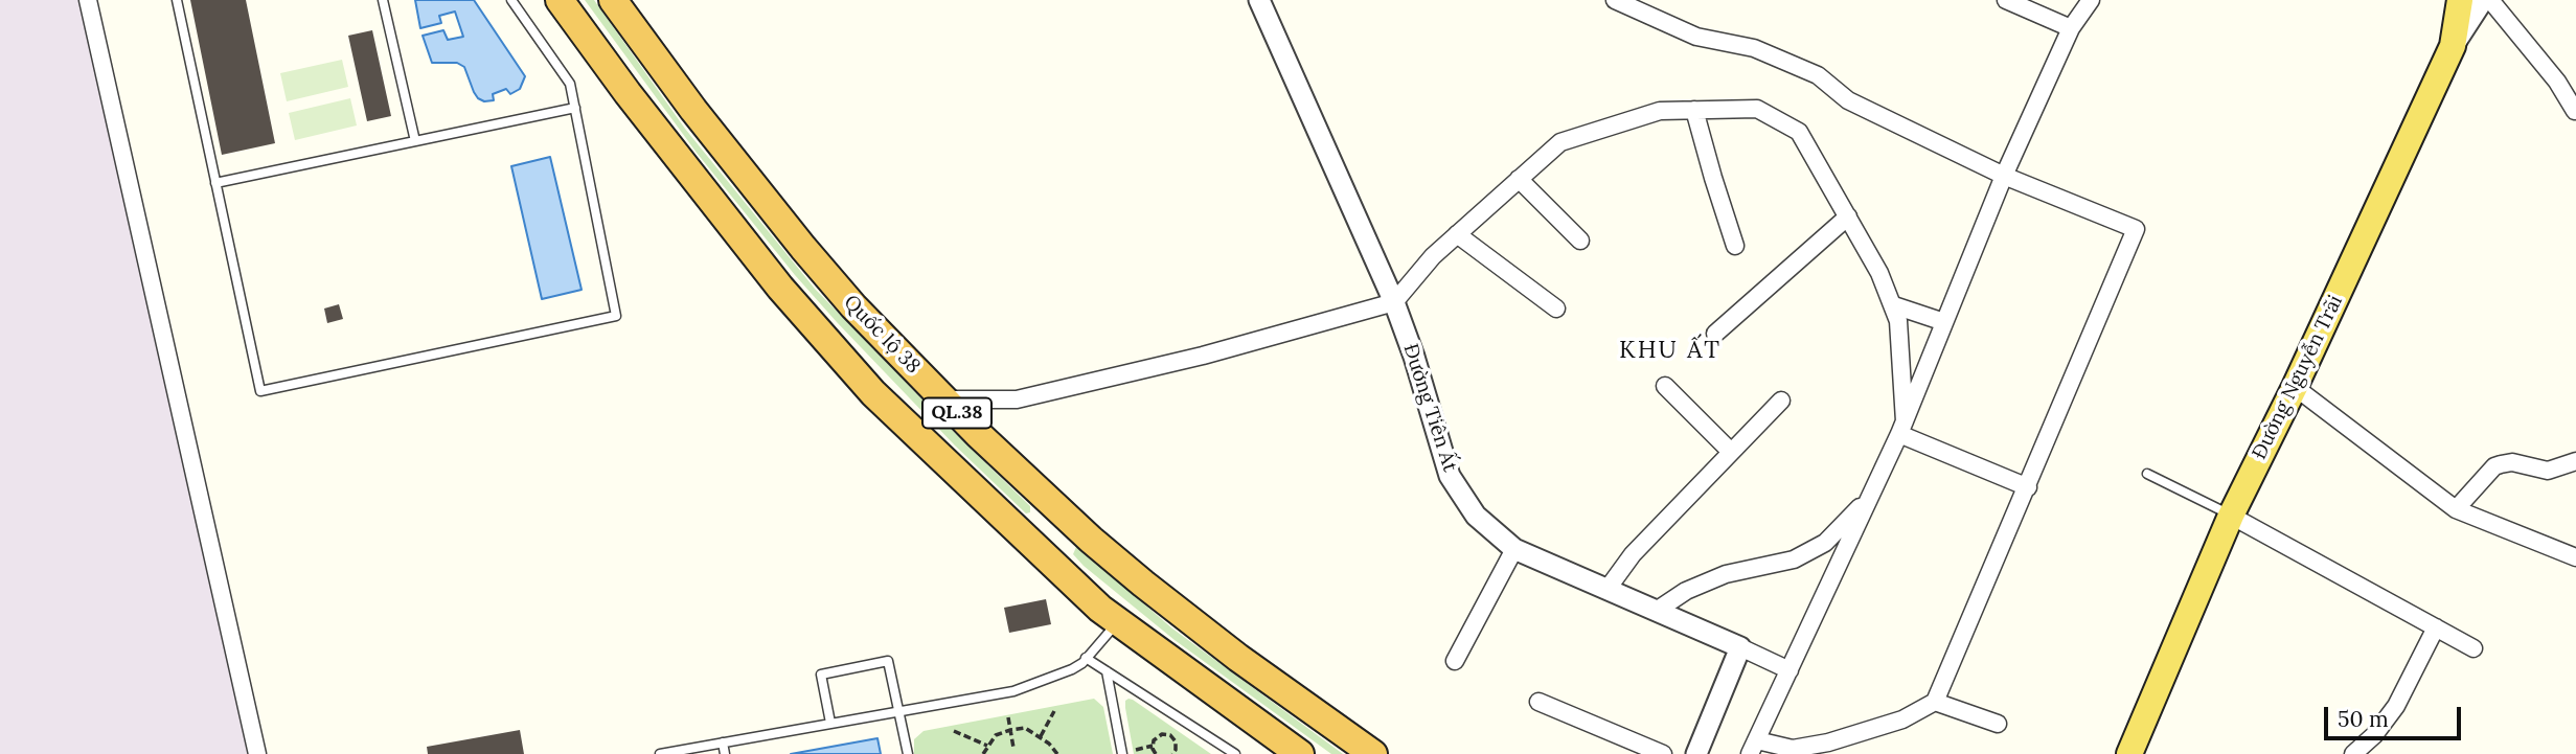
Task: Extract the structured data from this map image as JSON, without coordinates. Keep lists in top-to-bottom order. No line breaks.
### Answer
{"streets":{"highway":["Quốc lộ 38","QL.38"],"main road":["Đường Nguyễn Trãi"],"street":["Đường Tiên Ất"]},"districts":["KHU ẤT"],"scale_bar":"50 m"}
